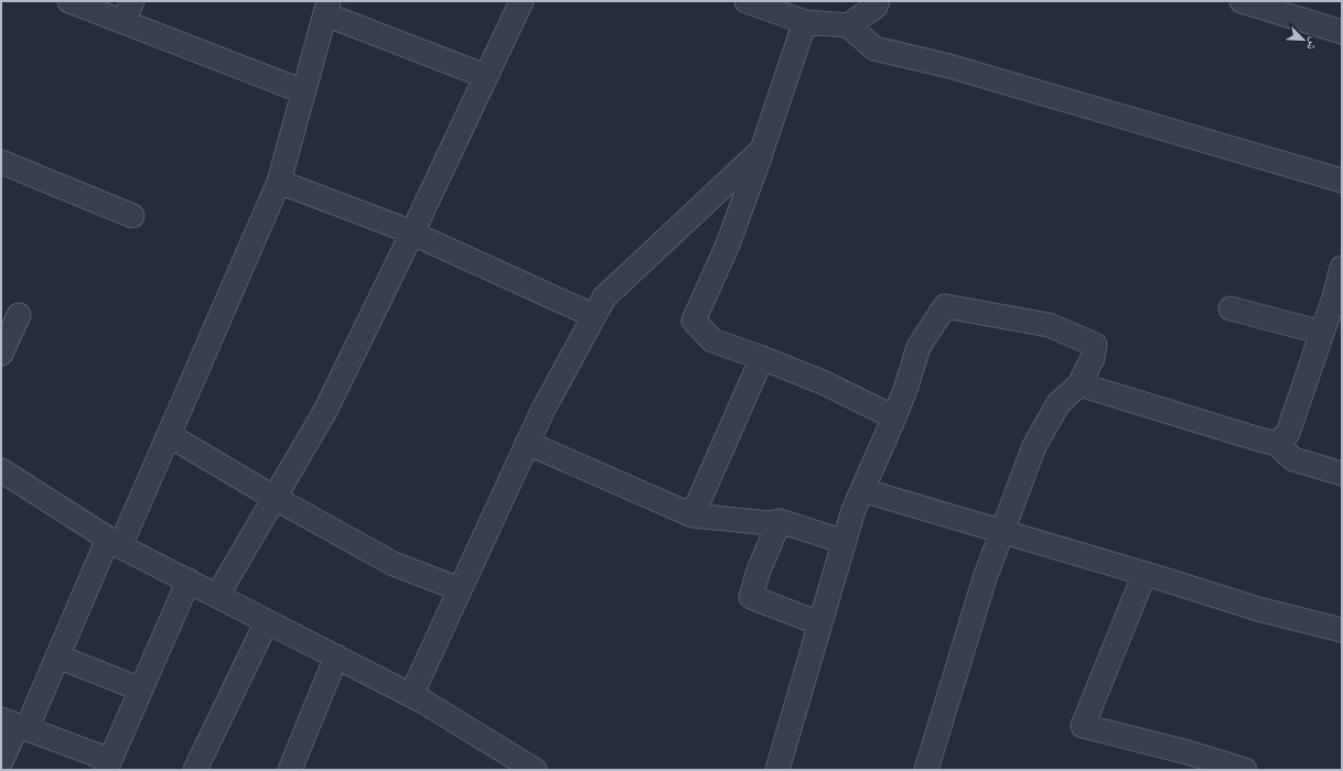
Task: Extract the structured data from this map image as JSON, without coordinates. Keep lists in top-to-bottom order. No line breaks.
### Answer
{"north":"bottom right"}
